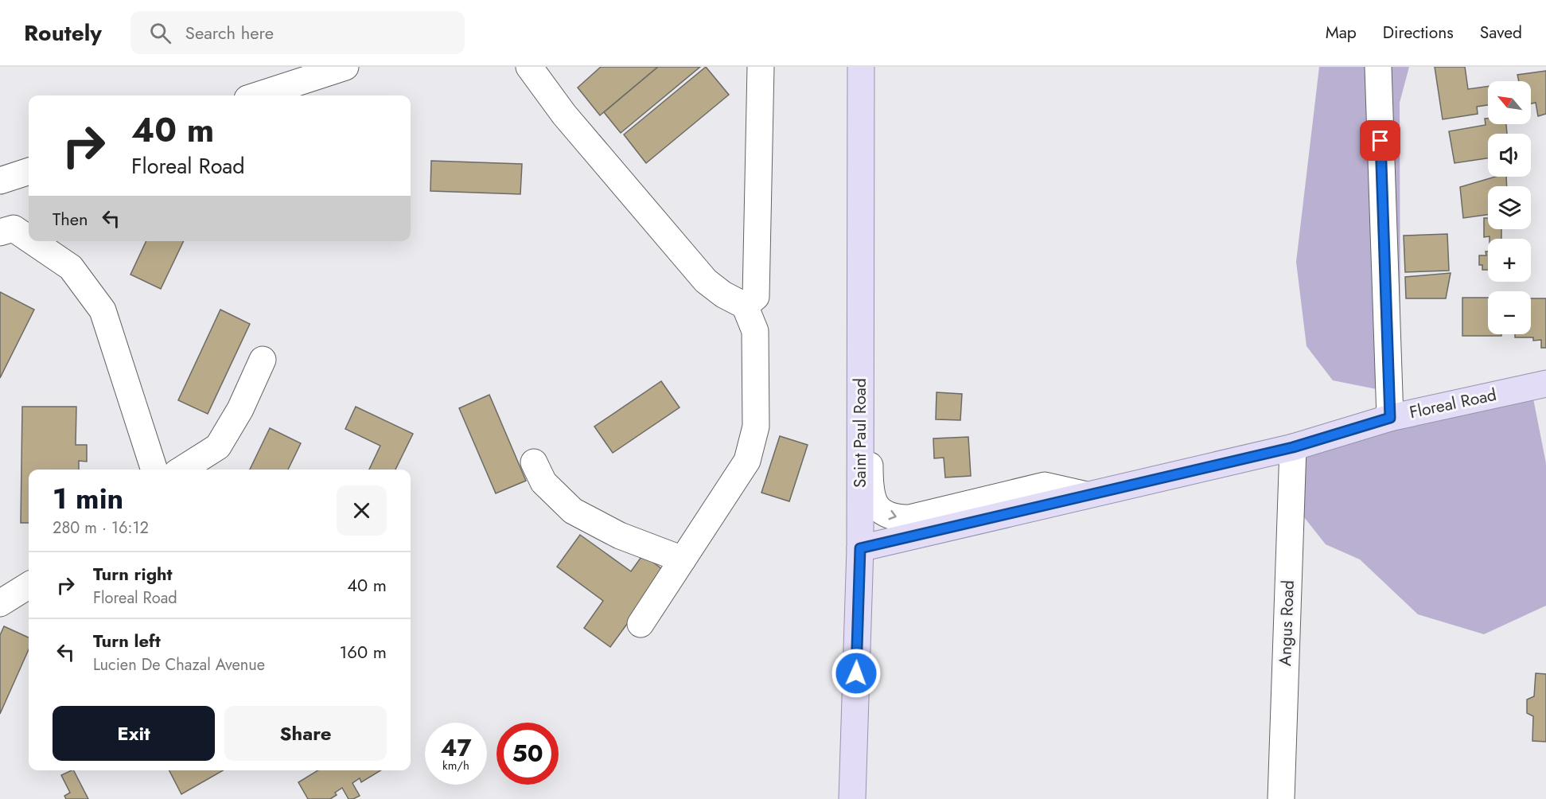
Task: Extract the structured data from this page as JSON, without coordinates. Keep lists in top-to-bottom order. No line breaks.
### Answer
{"streets":{"main road":["Floreal Road","Saint Paul Road"],"street":["Angus Road"]},"crossings":[["Floreal Road","Saint Paul Road"],["Floreal Road","Angus Road"]],"north":"top left","page":{"header":"Routely","search":"Search here","nav":["Map","Directions","Saved"],"map_buttons":["+","−"],"turn":["40 m","Floreal Road"],"then":"Then","heading":["1 min","280 m · 16:12"],"list":[{"name":"Turn right","note":"Floreal Road","value":"40 m"},{"name":"Turn left","note":"Lucien De Chazal Avenue","value":"160 m"}],"buttons":["Exit","Share"],"speed":"47 km/h","limit":"50"}}
